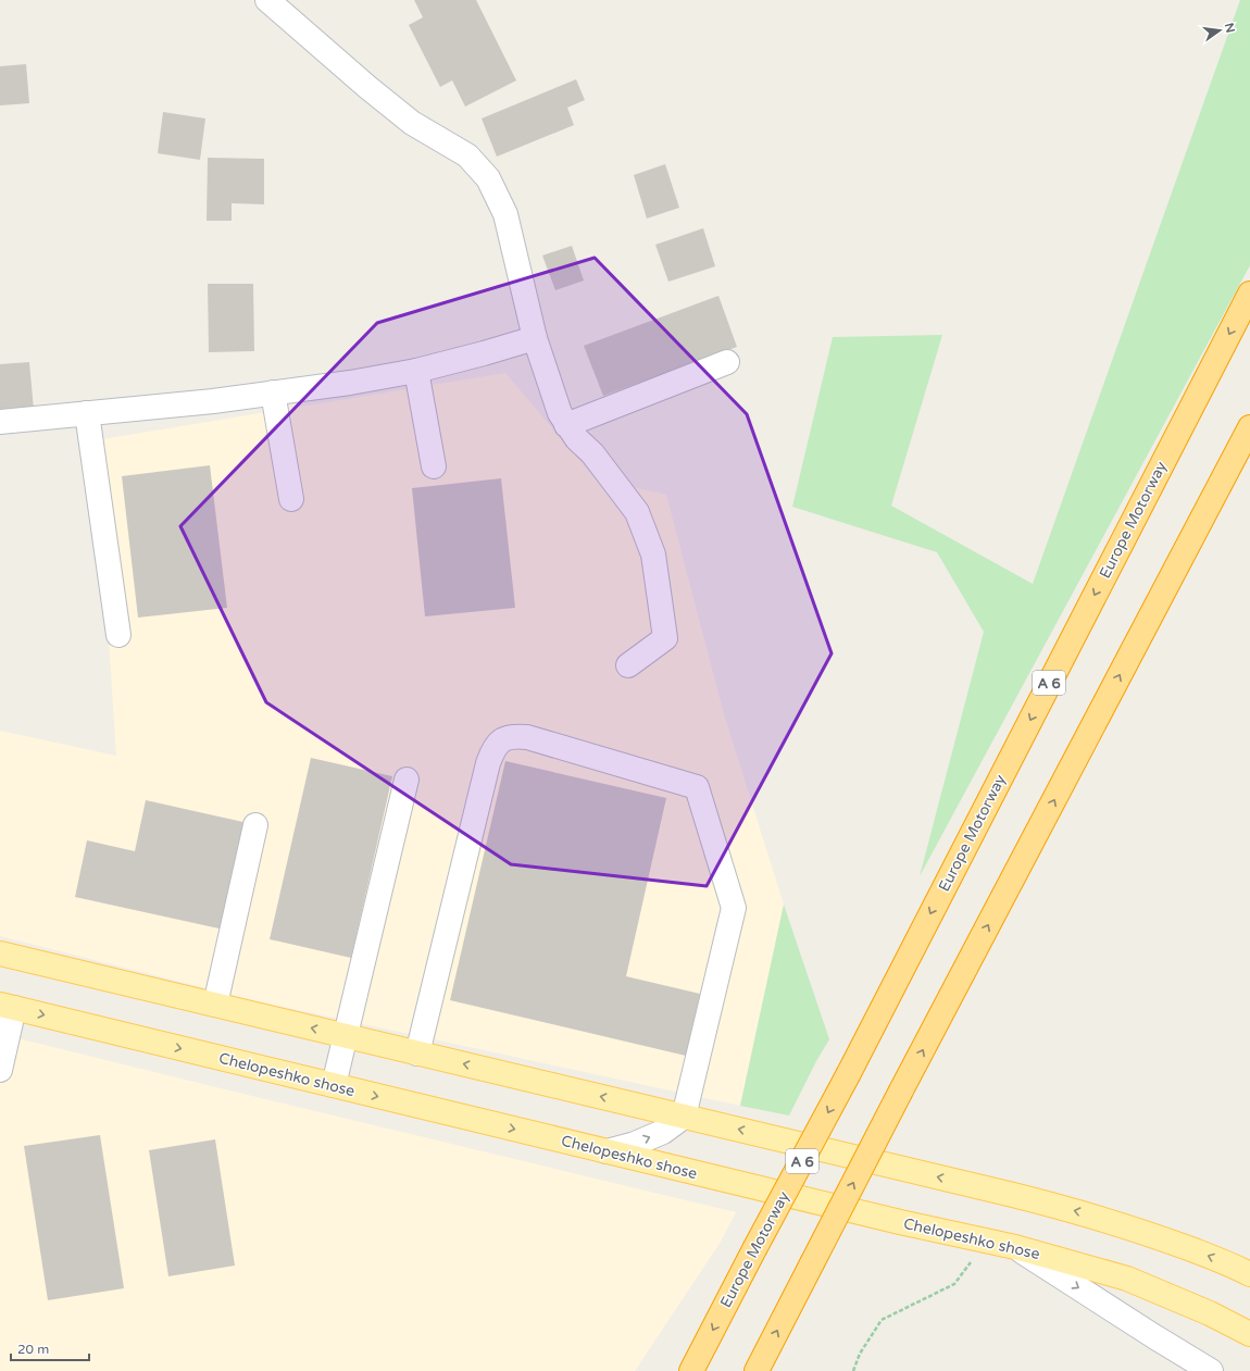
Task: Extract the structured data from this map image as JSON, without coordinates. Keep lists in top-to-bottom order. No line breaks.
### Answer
{"streets":{"highway":["Europe Motorway","A 6"],"main road":["Chelopeshko shose"]},"scale_bar":"20 m","north":"right"}
